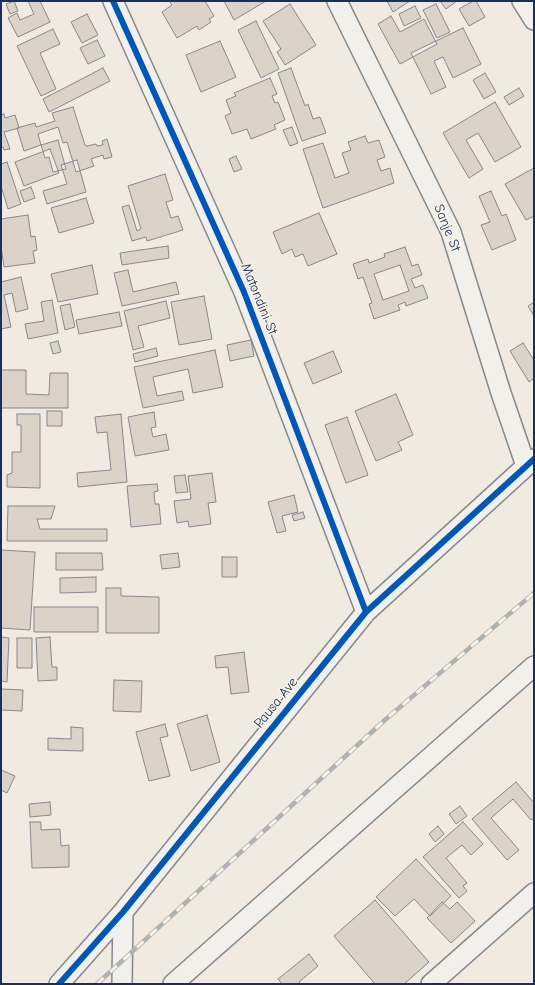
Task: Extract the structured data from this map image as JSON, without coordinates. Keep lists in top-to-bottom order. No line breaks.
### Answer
{"streets":{"street":["Sanje St","Matondini St","Pausa Ave"]},"crossings":[["Sanje St","Pausa Ave"],["Matondini St","Pausa Ave"]]}
